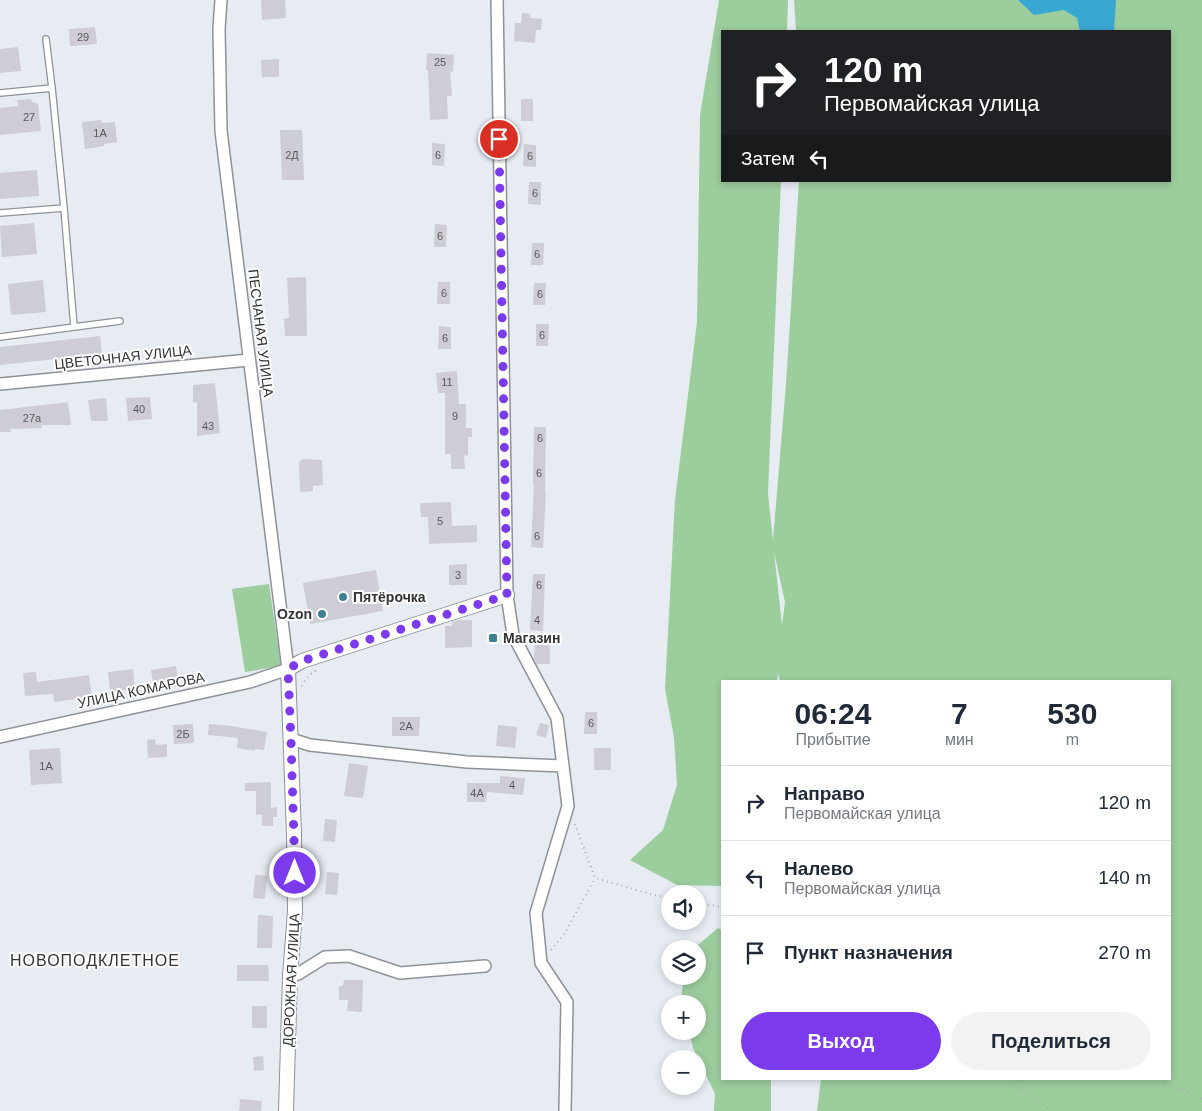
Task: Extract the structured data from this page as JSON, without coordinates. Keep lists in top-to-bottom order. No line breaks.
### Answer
{"streets":{"street":["ПЕСЧАНАЯ УЛИЦА","ЦВЕТОЧНАЯ УЛИЦА","УЛИЦА КОМАРОВА","ДОРОЖНАЯ УЛИЦА"]},"crossings":[["ПЕСЧАНАЯ УЛИЦА","ЦВЕТОЧНАЯ УЛИЦА"],["ПЕСЧАНАЯ УЛИЦА","УЛИЦА КОМАРОВА"],["ПЕСЧАНАЯ УЛИЦА","ДОРОЖНАЯ УЛИЦА"],["УЛИЦА КОМАРОВА","ДОРОЖНАЯ УЛИЦА"]],"districts":["НОВОПОДКЛЕТНОЕ"],"places":{"other":["Пятёрочка","Ozon"],"transit":["Магазин"]},"house_numbers":["29","25","27","1А","2Д","6","6","6","6","6","6","6","6","6","11","40","9","27а","43","6","6","5","6","3","6","4","6","2А","2Б","1А","4","4А"],"page":{"turn":["120 m","Первомайская улица"],"then":"Затем","eta":["06:24","Прибытие","7","мин","530","m"],"list":[{"name":"Направо","note":"Первомайская улица","value":"120 m"},{"name":"Налево","note":"Первомайская улица","value":"140 m"},{"name":"Пункт назначения","value":"270 m"}],"map_buttons":["+","−"],"buttons":["Выход","Поделиться"]}}
